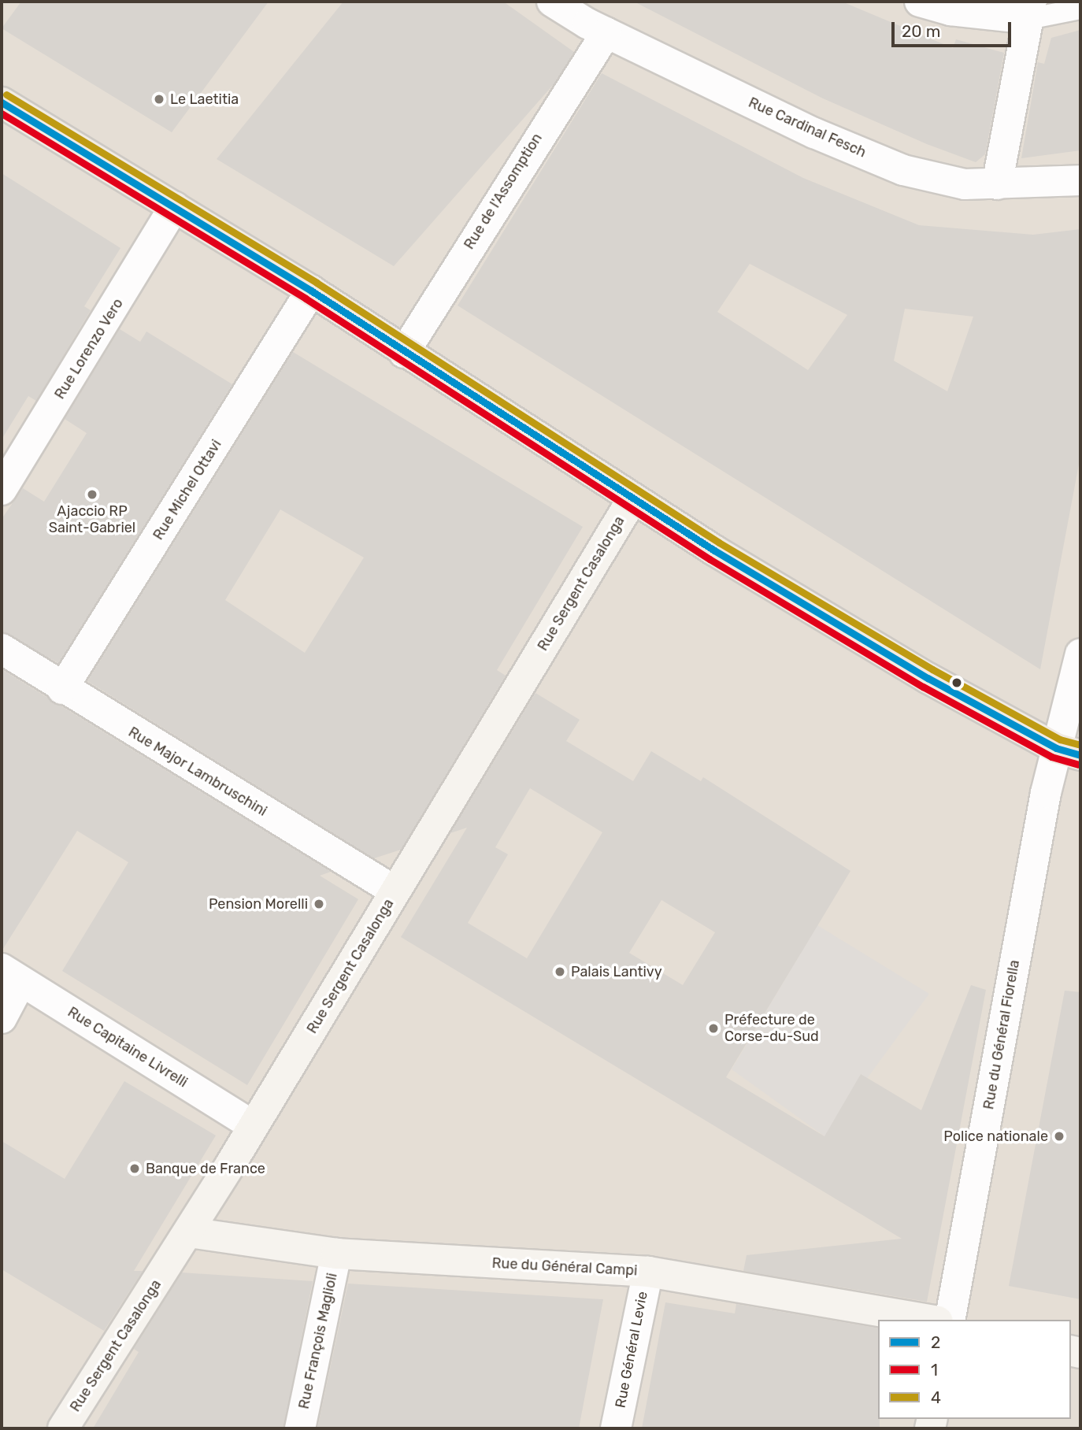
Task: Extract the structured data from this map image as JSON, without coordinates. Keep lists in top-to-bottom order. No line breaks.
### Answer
{"streets":{"street":["Rue Cardinal Fesch","Rue de l'Assomption","Rue Lorenzo Vero","Rue Michel Ottavi","Rue Sergent Casalonga","Rue Major Lambruschini","Rue du Général Fiorella","Rue Capitaine Livrelli","Rue du Général Campi","Rue François Maglioli","Rue Général Levie"]},"crossings":[["Rue Cardinal Fesch","Rue de l'Assomption"],["Rue Michel Ottavi","Rue Major Lambruschini"],["Rue Sergent Casalonga","Rue Major Lambruschini"],["Rue Sergent Casalonga","Rue Capitaine Livrelli"],["Rue Sergent Casalonga","Rue du Général Campi"],["Rue du Général Campi","Rue François Maglioli"],["Rue du Général Campi","Rue Général Levie"]],"places":["Le Laetitia","Ajaccio RP Saint-Gabriel","Pension Morelli","Palais Lantivy","Préfecture de Corse-du-Sud","Police nationale","Banque de France"],"lines":["transit line 4","transit line 2","transit line 1"],"legend":["2","1","4"],"scale_bar":"20 m"}
